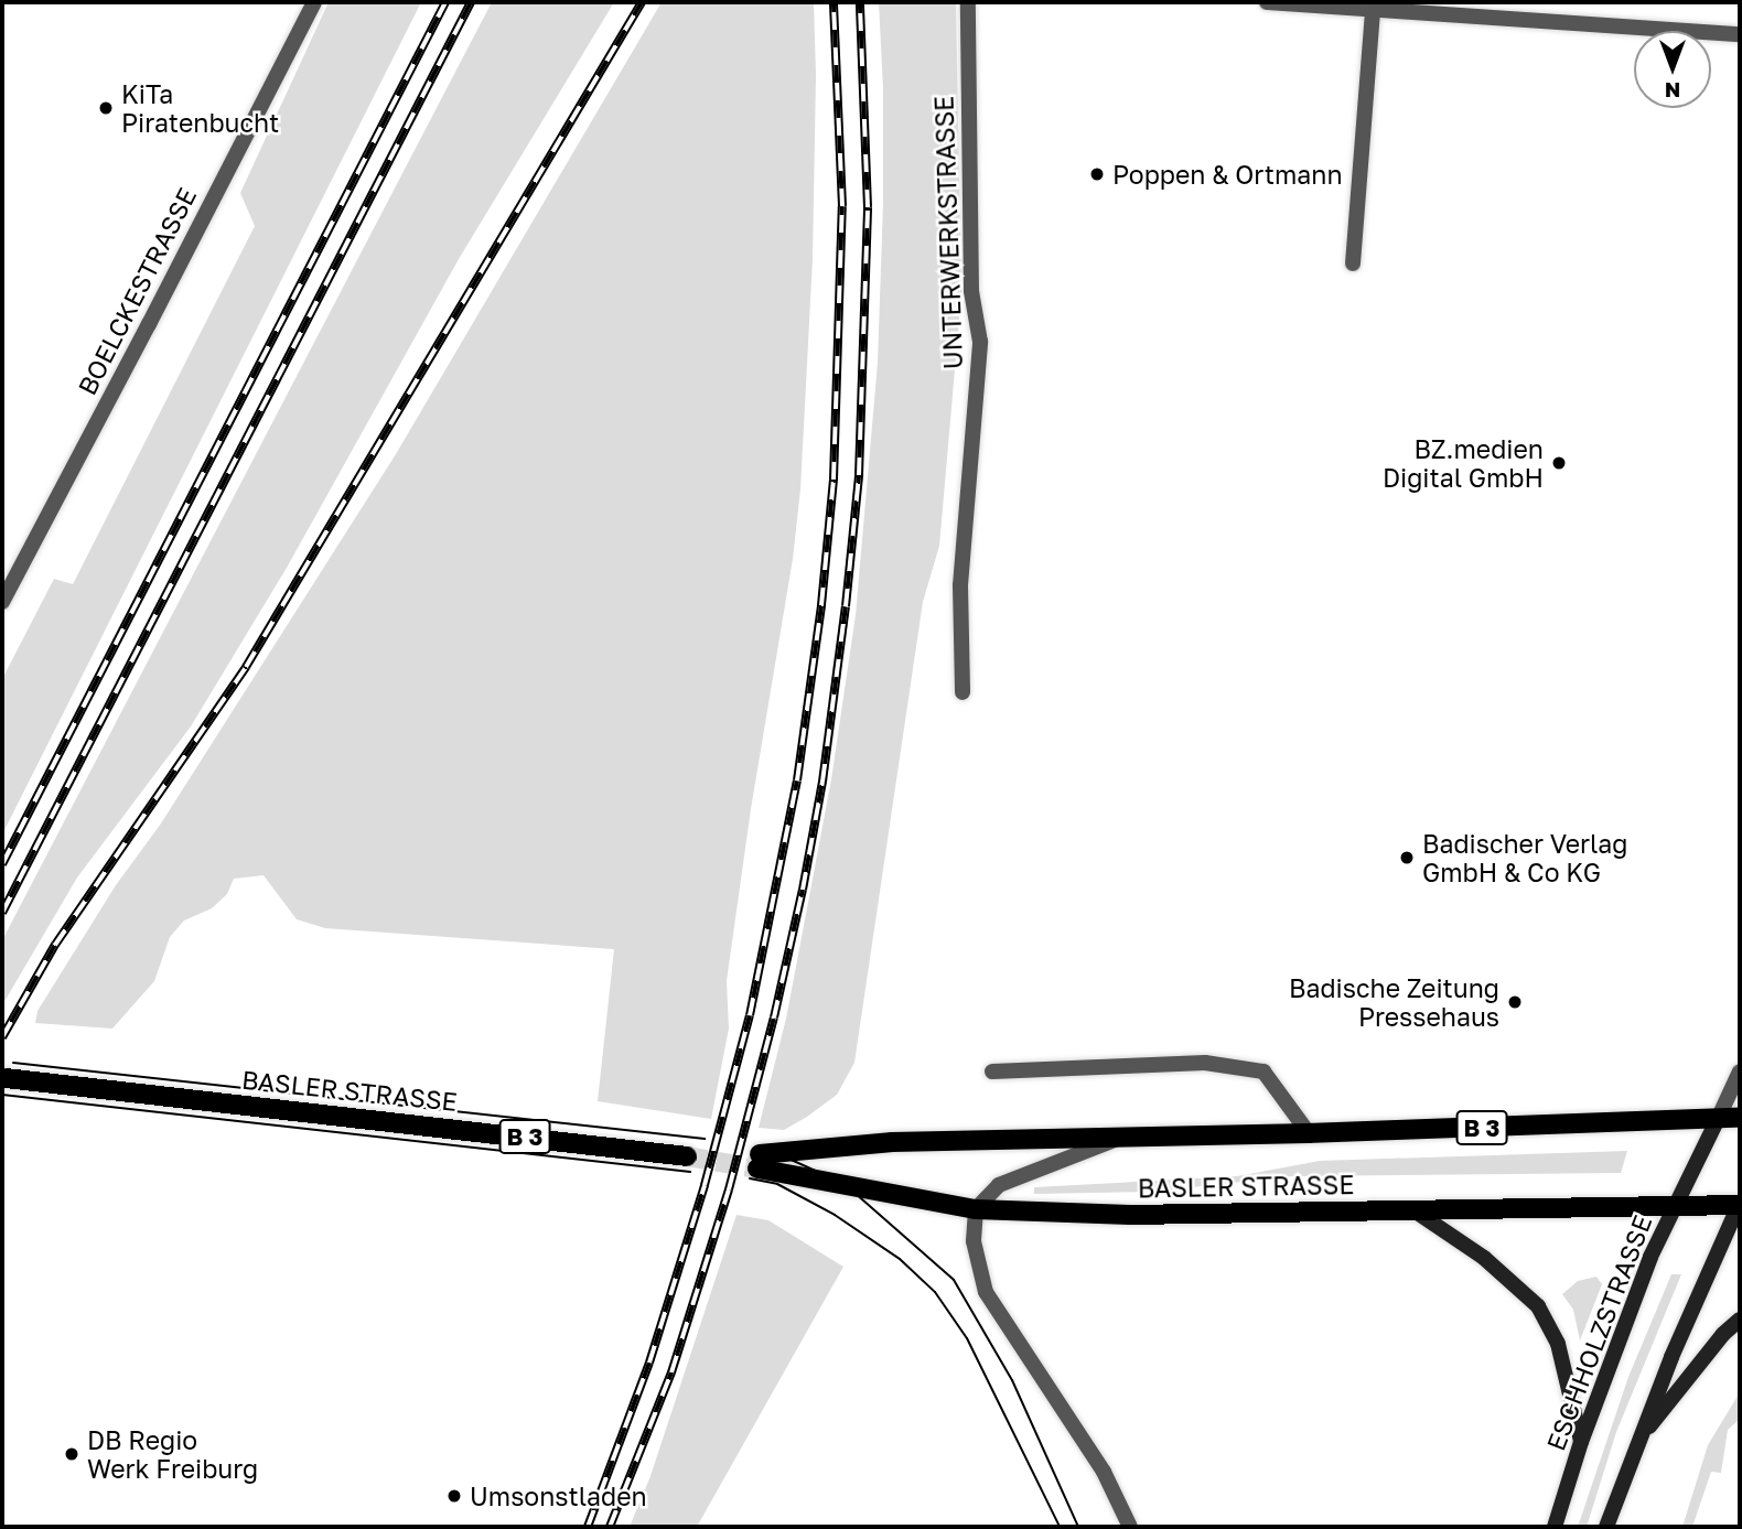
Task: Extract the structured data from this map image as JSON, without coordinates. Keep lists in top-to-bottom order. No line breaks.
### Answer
{"streets":{"main road":["BASLER STRASSE","B 3","ESCHHOLZSTRASSE"],"street":["UNTERWERKSTRASSE","BOELCKESTRASSE"]},"crossings":[["BASLER STRASSE","ESCHHOLZSTRASSE"]],"places":["KiTa Piratenbucht","Poppen & Ortmann","BZ.medien Digital GmbH","Badischer Verlag GmbH & Co KG","Badische Zeitung Pressehaus","DB Regio Werk Freiburg","Umsonstladen"],"north":"bottom"}
